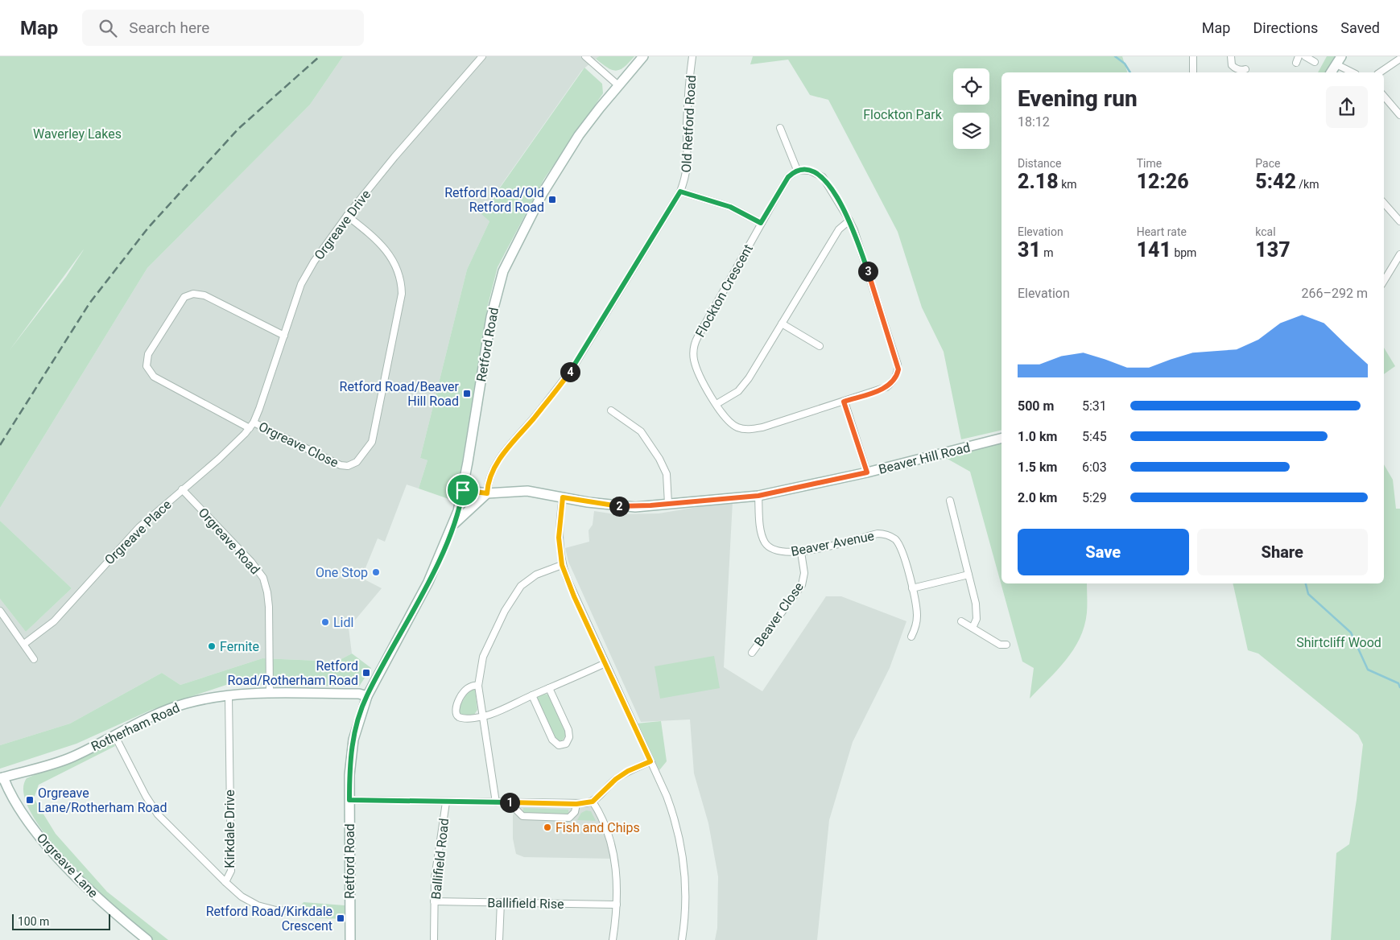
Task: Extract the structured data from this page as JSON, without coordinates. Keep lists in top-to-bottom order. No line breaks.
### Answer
{"streets":{"main road":["Retford Road","Beaver Hill Road","Rotherham Road","Orgreave Lane"],"street":["Old Retford Road","Orgreave Drive","Flockton Crescent","Orgreave Close","Orgreave Place","Orgreave Road","Beaver Avenue","Beaver Close","Kirkdale Drive","Ballifield Road","Ballifield Rise"]},"crossings":[["Old Retford Road","Beaver Hill Road"],["Orgreave Drive","Orgreave Close"],["Orgreave Drive","Orgreave Place"],["Retford Road","Beaver Hill Road"],["Retford Road","Rotherham Road"],["Orgreave Close","Orgreave Place"],["Beaver Hill Road","Beaver Avenue"],["Orgreave Place","Orgreave Road"],["Orgreave Road","Rotherham Road"],["Beaver Avenue","Beaver Close"],["Rotherham Road","Kirkdale Drive"],["Rotherham Road","Orgreave Lane"],["Ballifield Road","Ballifield Rise"]],"parks":["Flockton Park","Waverley Lakes","Shirtcliff Wood"],"places":{"transit":["Retford Road/Old Retford Road","Retford Road/Beaver Hill Road","Retford Road/Rotherham Road","Orgreave Lane/Rotherham Road","Retford Road/Kirkdale Crescent"],"other":["One Stop","Lidl","Fernite","Fish and Chips"]},"scale_bar":"100 m","page":{"header":"Map","search":"Search here","nav":["Map","Directions","Saved"],"heading":["Evening run","18:12"],"stats":[["Distance","2.18 km"],["Time","12:26"],["Pace","5:42 /km"],["Elevation","31 m"],["Heart rate","141 bpm"],["kcal","137"]],"pins":["3","4","2","1"],"chart":["Elevation","266–292 m"],"list":[{"name":"500 m","note":"5:31"},{"name":"1.0 km","note":"5:45"},{"name":"1.5 km","note":"6:03"},{"name":"2.0 km","note":"5:29"}],"buttons":["Save","Share"],"scale":"100 m"}}
